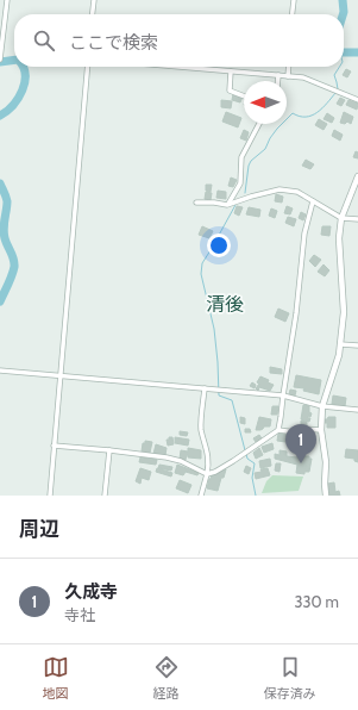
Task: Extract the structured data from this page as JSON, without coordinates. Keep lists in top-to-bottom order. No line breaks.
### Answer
{"districts":["清後"],"north":"left","page":{"search":"ここで検索","pins":"1","heading":"周辺","list":[{"mark":"1","name":"久成寺","note":"寺社","value":"330 m"}],"nav":["地図","経路","保存済み"]}}
